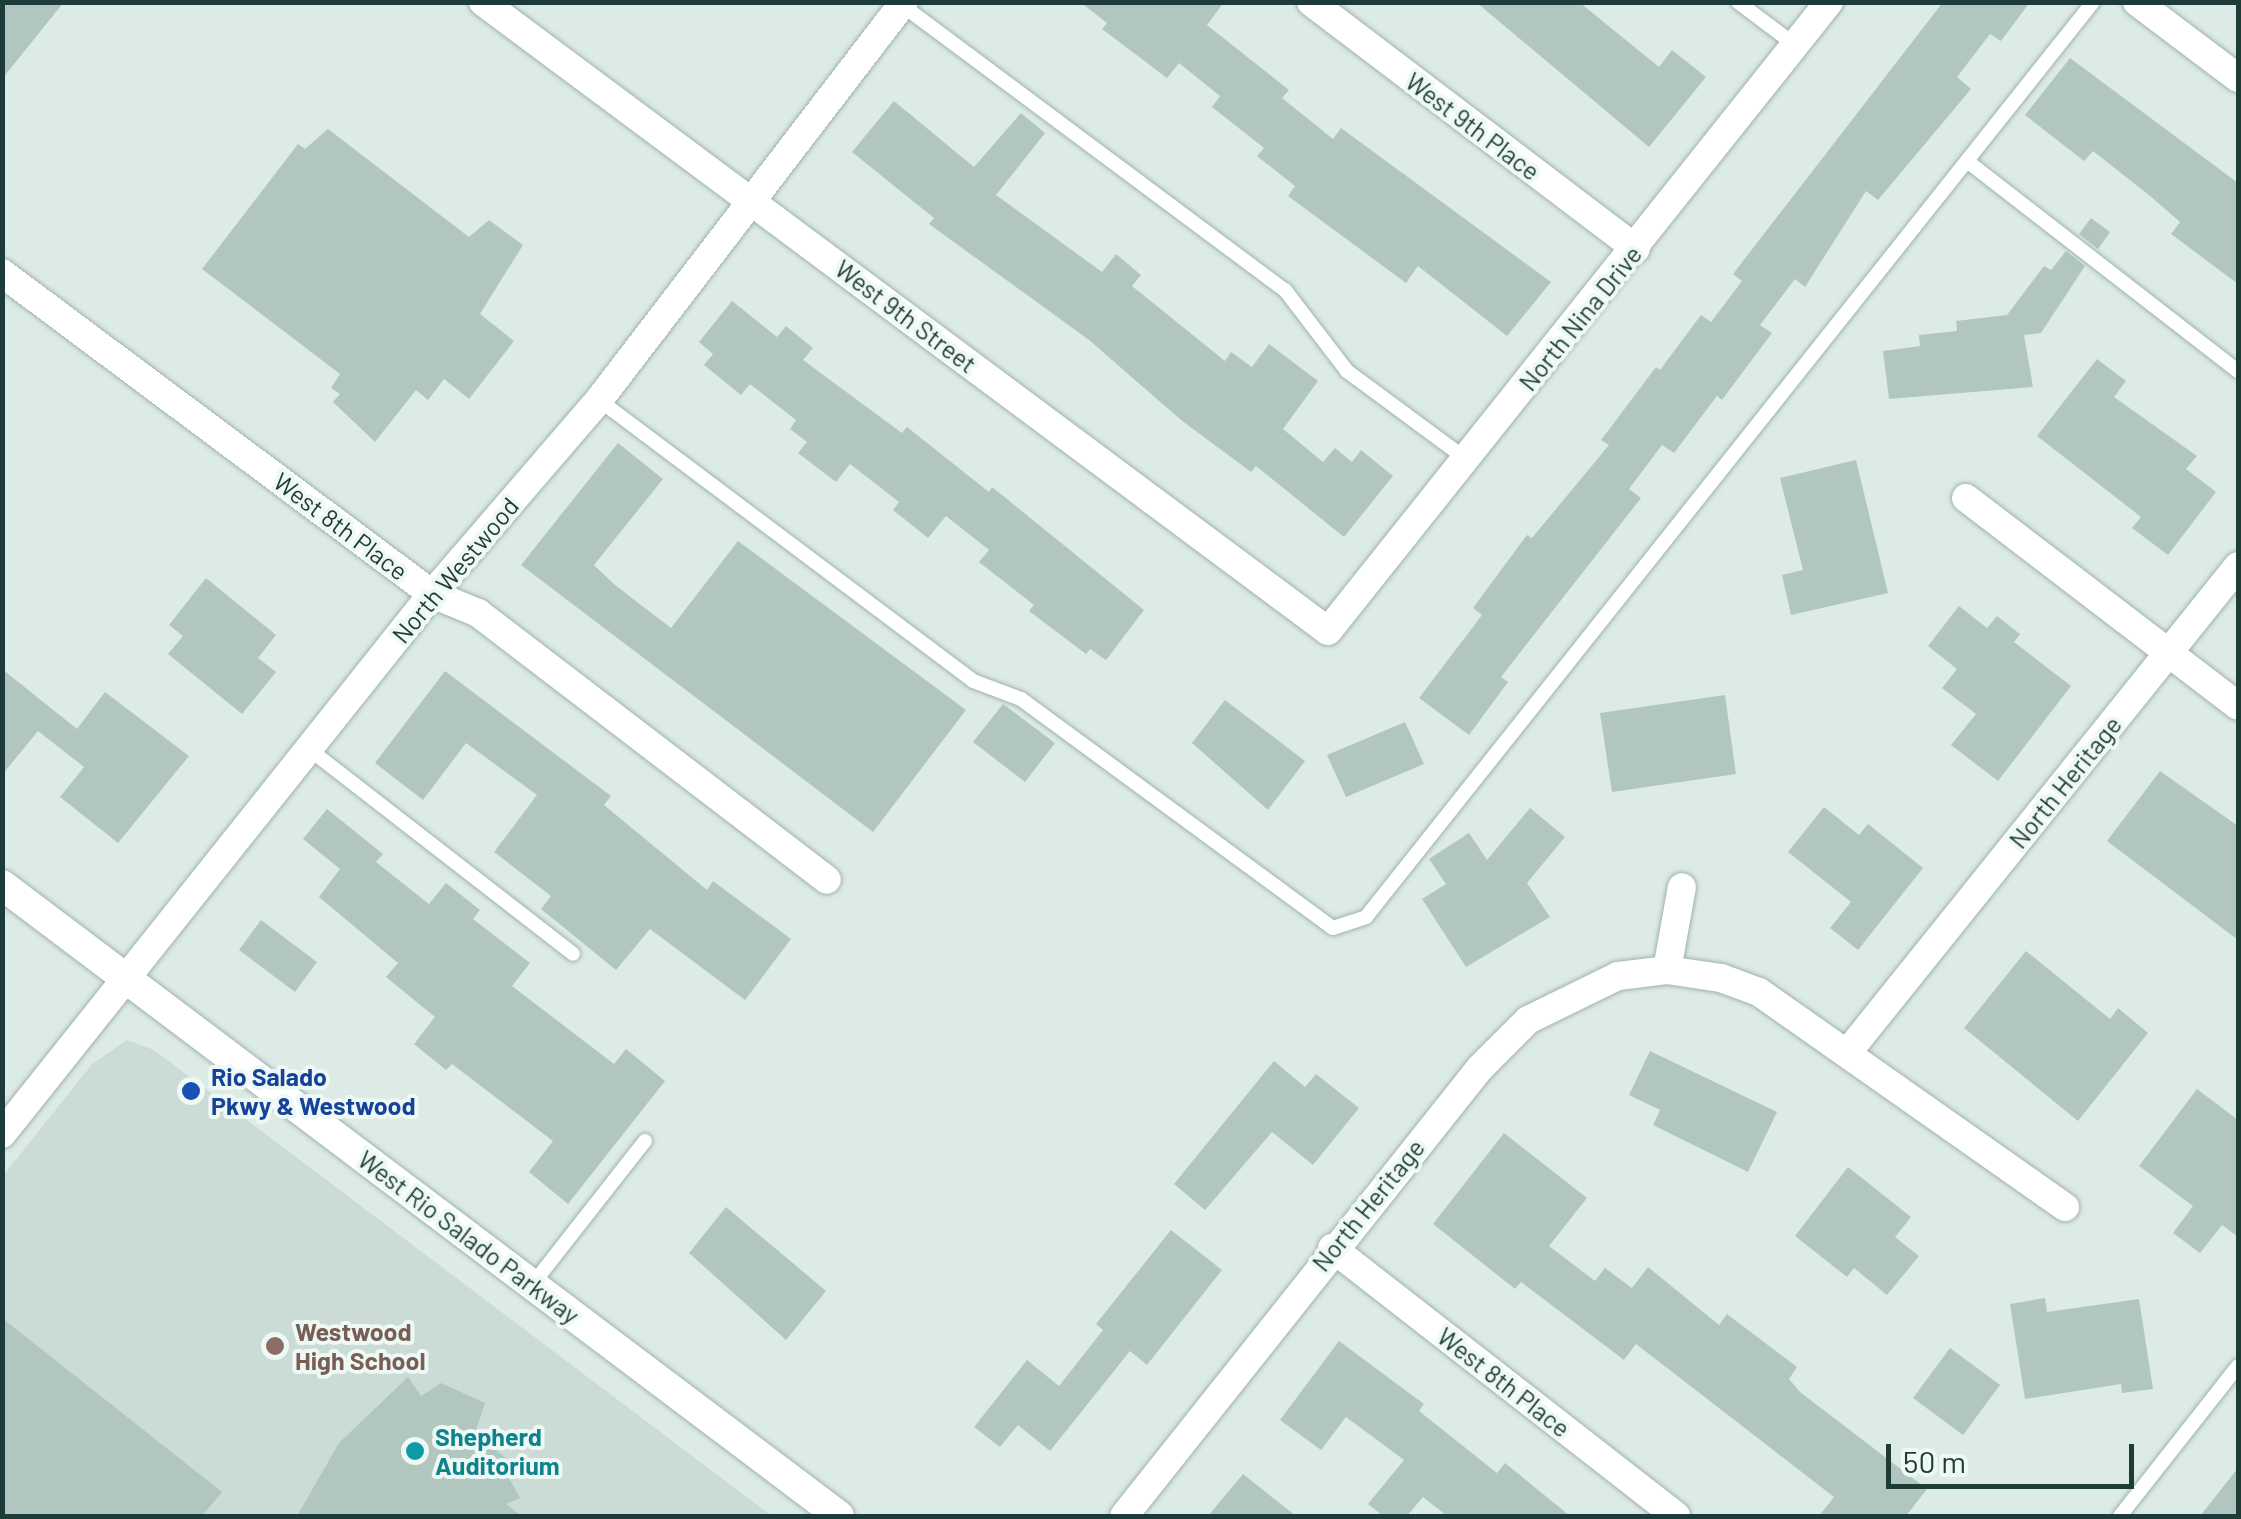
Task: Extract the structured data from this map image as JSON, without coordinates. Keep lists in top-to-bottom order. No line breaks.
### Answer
{"streets":{"main road":["West Rio Salado Parkway"],"street":["West 9th Place","West 9th Street","North Nina Drive","West 8th Place","North Westwood","North Heritage"]},"crossings":[["West 9th Place","North Nina Drive"],["West 9th Street","North Nina Drive"],["West 9th Street","North Westwood"],["West 8th Place","North Westwood"],["West 8th Place","North Heritage"],["North Westwood","West Rio Salado Parkway"]],"places":["Rio Salado Pkwy & Westwood","Westwood High School","Shepherd Auditorium"],"scale_bar":"50 m"}
